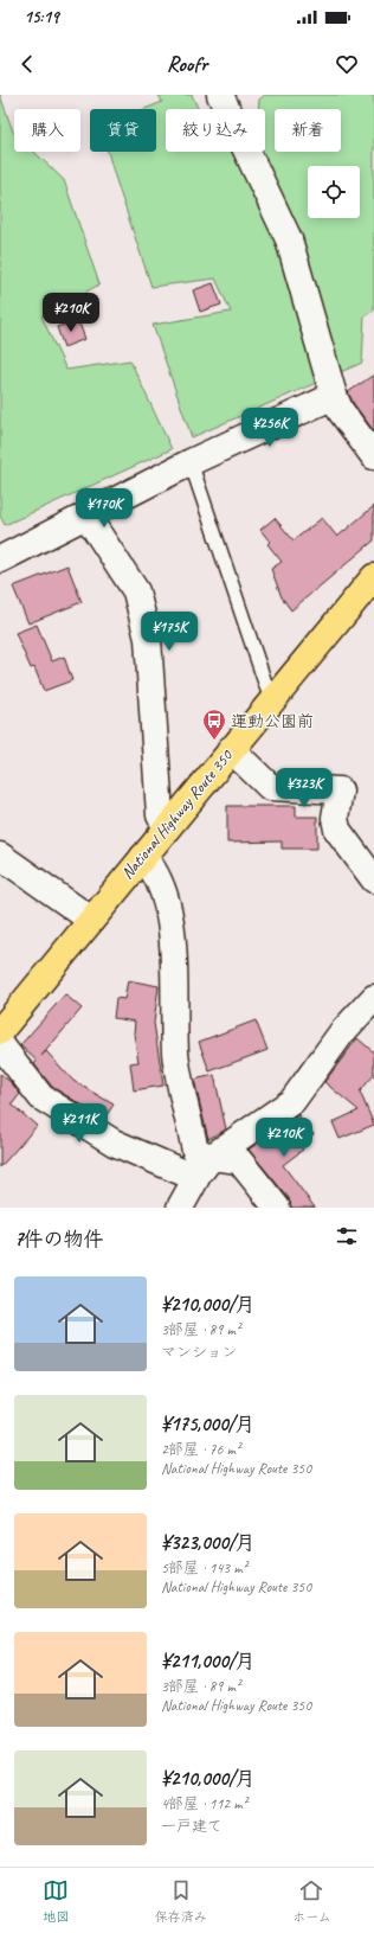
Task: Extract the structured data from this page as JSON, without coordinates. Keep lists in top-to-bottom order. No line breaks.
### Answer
{"streets":{"highway":["National Highway Route 350"]},"places":{"bus stop":["運動公園前"]},"page":{"status":"15:19","header":"Roofr","chip":["購入","賃貸","絞り込み","新着"],"price":["¥210K","¥256K","¥170K","¥175K","¥323K","¥211K","¥210K"],"heading":"7件の物件","list":[{"name":"¥210,000/月","note":"3部屋 · 89 m² · マンション"},{"name":"¥175,000/月","note":"2部屋 · 76 m² · National Highway Route 350"},{"name":"¥323,000/月","note":"5部屋 · 143 m² · National Highway Route 350"},{"name":"¥211,000/月","note":"3部屋 · 89 m² · National Highway Route 350"},{"name":"¥210,000/月","note":"4部屋 · 112 m² · 一戸建て"}],"tabs":["地図","保存済み","ホーム"]}}
